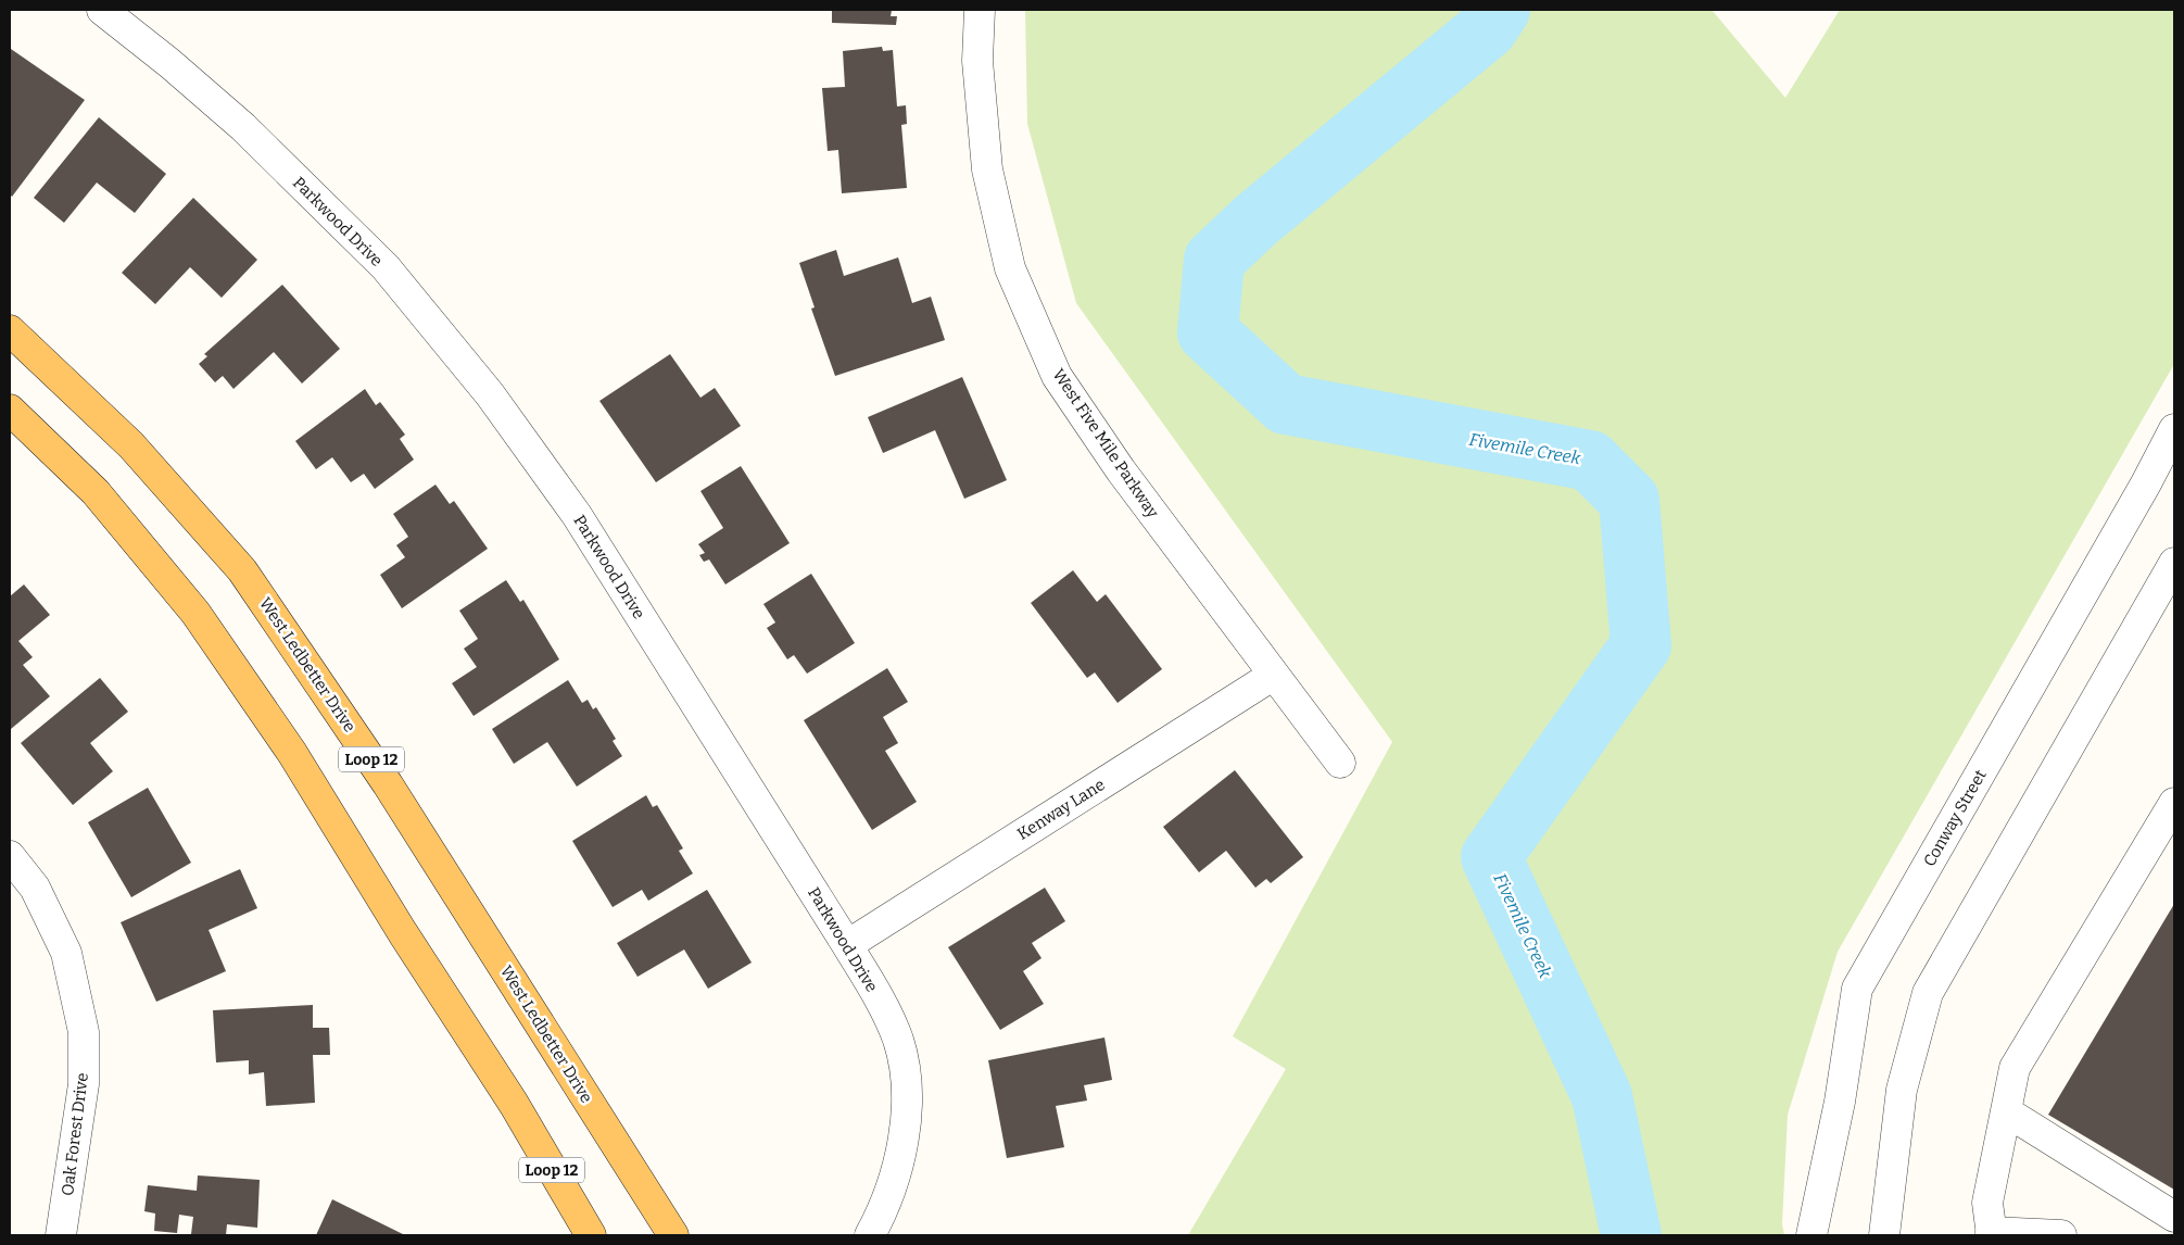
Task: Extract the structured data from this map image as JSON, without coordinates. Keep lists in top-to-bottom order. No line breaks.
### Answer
{"streets":{"main road":["West Ledbetter Drive","Loop 12"],"street":["Parkwood Drive","West Five Mile Parkway","Kenway Lane","Conway Street","Oak Forest Drive"]},"crossings":[["Parkwood Drive","Kenway Lane"],["West Five Mile Parkway","Kenway Lane"]],"water":["Fivemile Creek"]}
